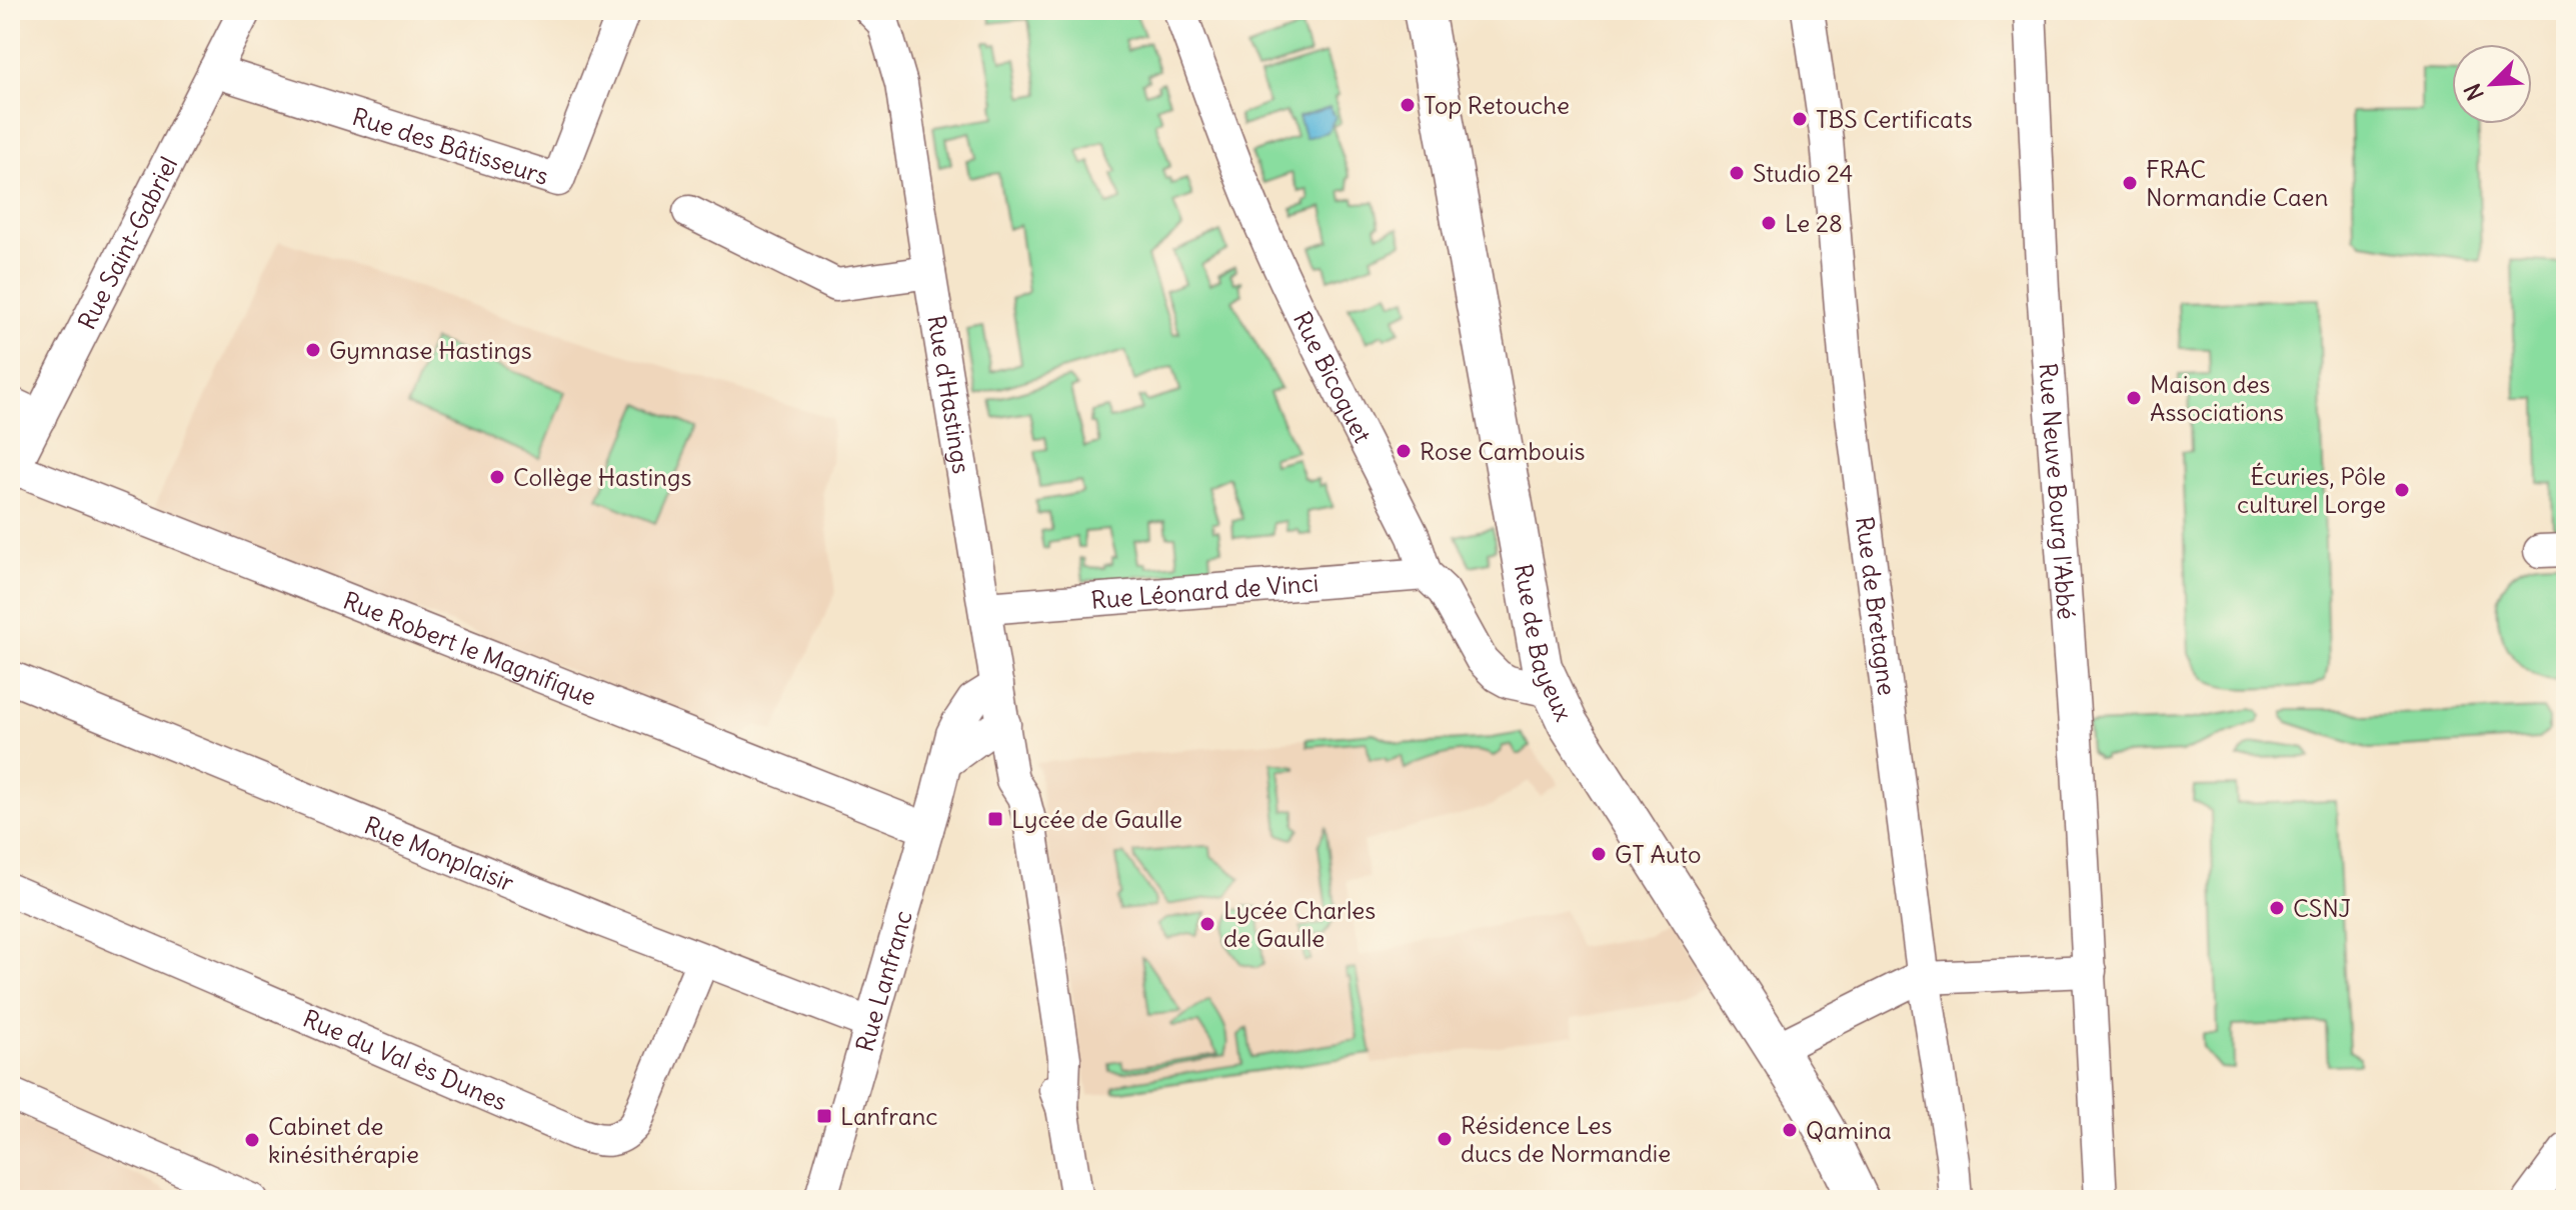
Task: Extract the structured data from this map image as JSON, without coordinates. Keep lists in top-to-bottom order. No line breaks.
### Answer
{"streets":{"main road":["Rue de Bayeux"],"street":["Rue des Bâtisseurs","Rue Saint-Gabriel","Rue Bicoquet","Rue d'Hastings","Rue Neuve Bourg l'Abbé","Rue Léonard de Vinci","Rue de Bretagne","Rue Robert le Magnifique","Rue Monplaisir","Rue Lanfranc","Rue du Val ès Dunes"]},"crossings":[["Rue des Bâtisseurs","Rue Saint-Gabriel"],["Rue Saint-Gabriel","Rue Robert le Magnifique"],["Rue Bicoquet","Rue Léonard de Vinci"],["Rue Bicoquet","Rue de Bayeux"],["Rue d'Hastings","Rue Léonard de Vinci"],["Rue d'Hastings","Rue Lanfranc"],["Rue Robert le Magnifique","Rue Lanfranc"],["Rue Monplaisir","Rue Lanfranc"],["Rue Monplaisir","Rue du Val ès Dunes"]],"places":{"other":["Top Retouche","TBS Certificats","Studio 24","FRAC Normandie Caen","Le 28","Gymnase Hastings","Maison des Associations","Rose Cambouis","Collège Hastings","Écuries, Pôle culturel Lorge","GT Auto","CSNJ","Lycée Charles de Gaulle","Qamina","Résidence Les ducs de Normandie","Cabinet de kinésithérapie"],"transit":["Lycée de Gaulle","Lanfranc"]},"north":"bottom left"}
